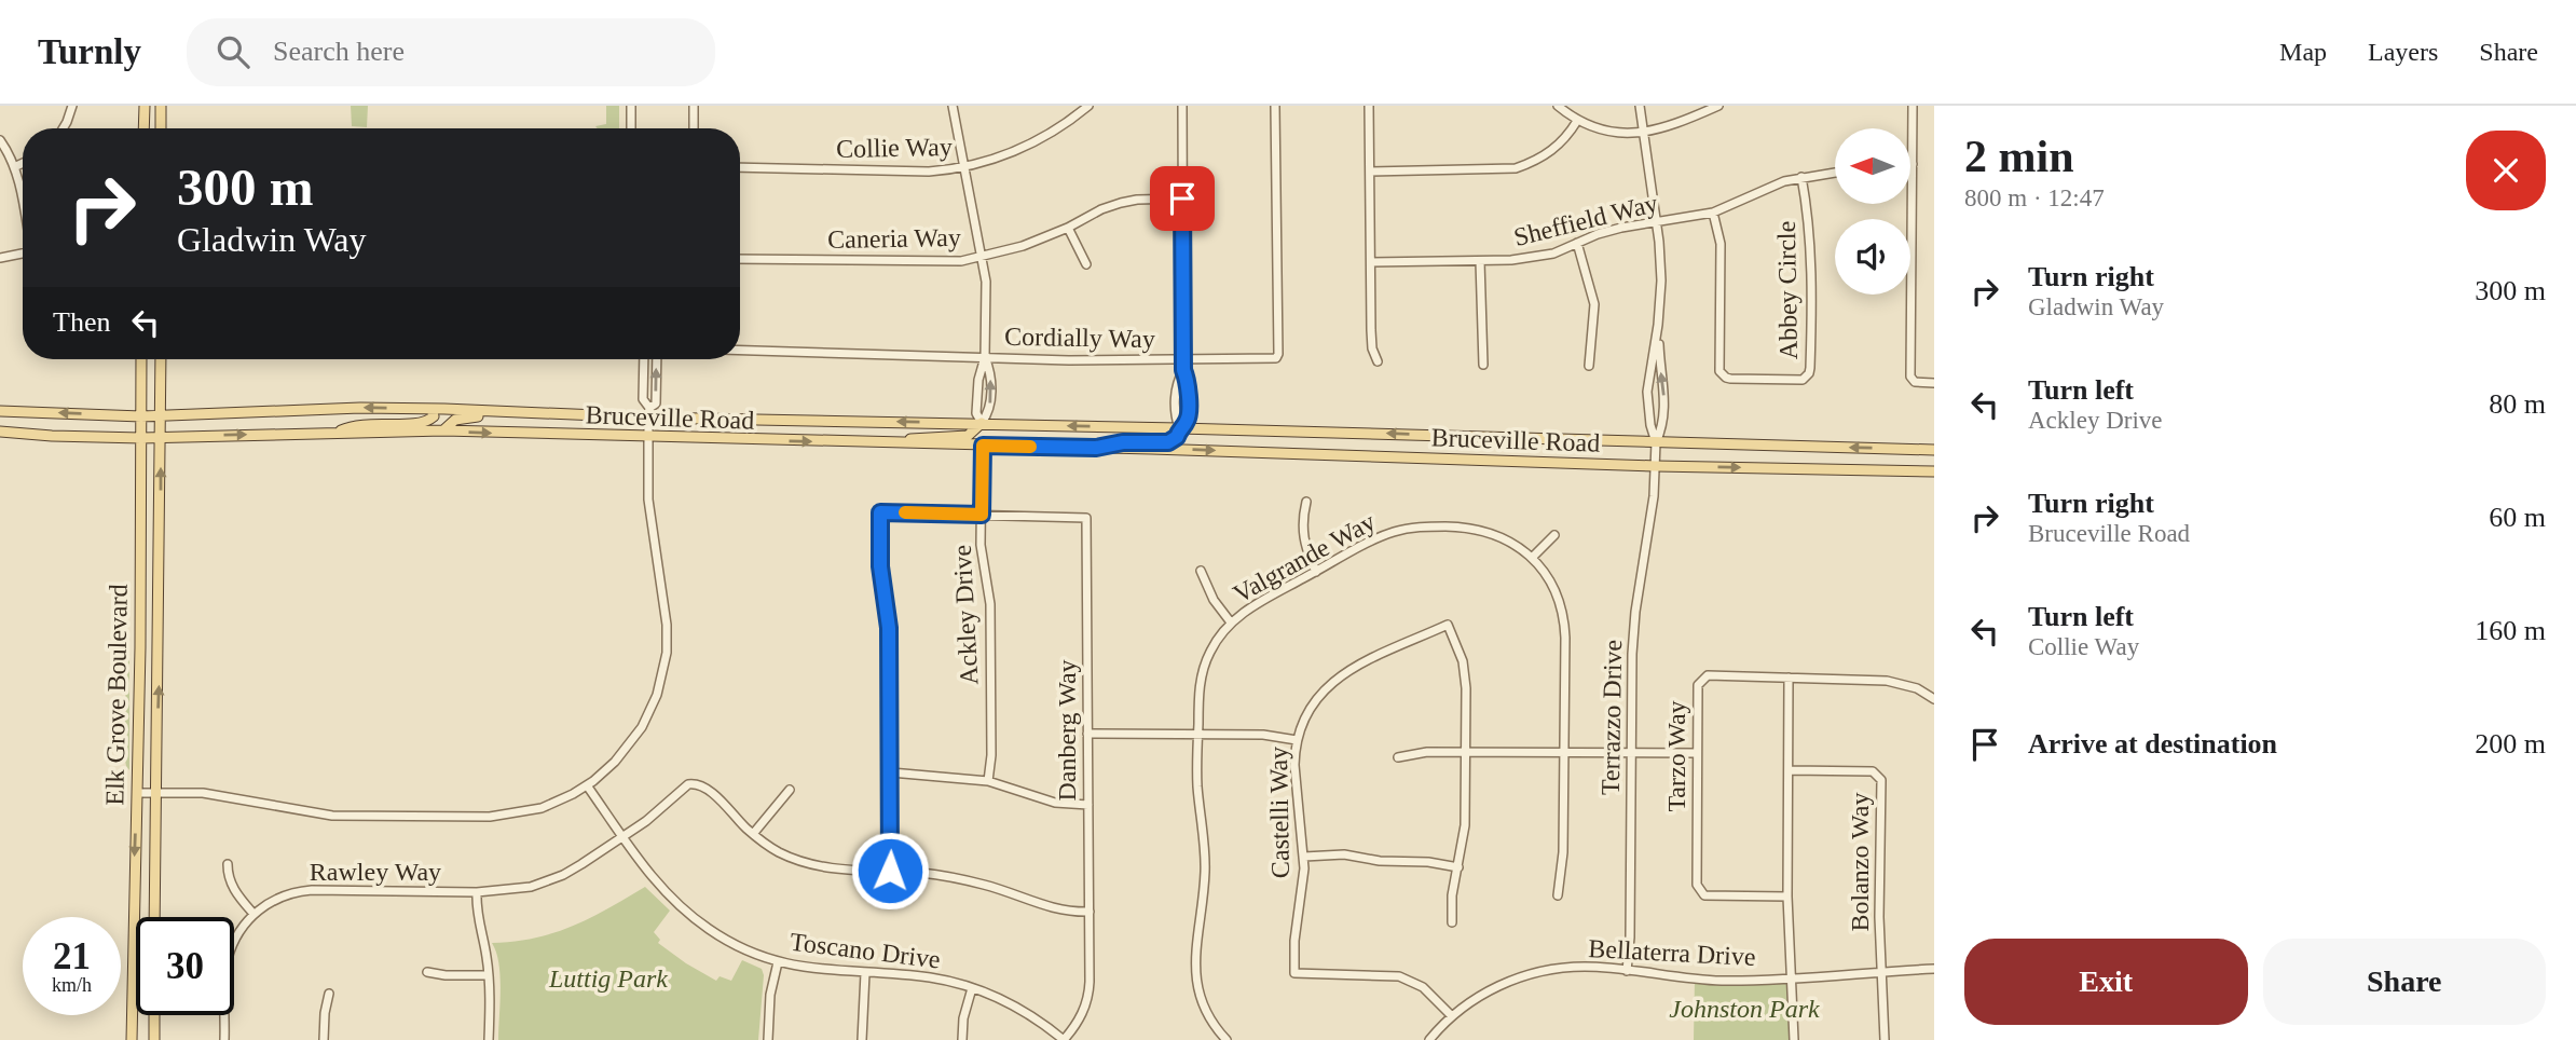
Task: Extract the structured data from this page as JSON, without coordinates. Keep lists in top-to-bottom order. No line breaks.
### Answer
{"streets":{"main road":["Bruceville Road","Elk Grove Boulevard"],"street":["Collie Way","Sheffield Way","Caneria Way","Abbey Circle","Cordially Way","Valgrande Way","Ackley Drive","Terrazzo Drive","Danberg Way","Tarzo Way","Castelli Way","Bolanzo Way","Rawley Way","Toscano Drive","Bellaterra Drive"]},"crossings":[["Sheffield Way","Abbey Circle"],["Bruceville Road","Ackley Drive"],["Bruceville Road","Elk Grove Boulevard"],["Bruceville Road","Terrazzo Drive"],["Ackley Drive","Danberg Way"],["Terrazzo Drive","Bellaterra Drive"],["Danberg Way","Toscano Drive"],["Castelli Way","Bellaterra Drive"],["Bolanzo Way","Bellaterra Drive"],["Rawley Way","Toscano Drive"]],"parks":["Luttig Park","Johnston Park"],"north":"left","page":{"header":"Turnly","search":"Search here","nav":["Map","Layers","Share"],"heading":["2 min","800 m · 12:47"],"turn":["300 m","Gladwin Way"],"list":[{"name":"Turn right","note":"Gladwin Way","value":"300 m"},{"name":"Turn left","note":"Ackley Drive","value":"80 m"},{"name":"Turn right","note":"Bruceville Road","value":"60 m"},{"name":"Turn left","note":"Collie Way","value":"160 m"},{"name":"Arrive at destination","value":"200 m"}],"then":"Then","speed":"21 km/h","limit":"30","buttons":["Exit","Share"]}}
